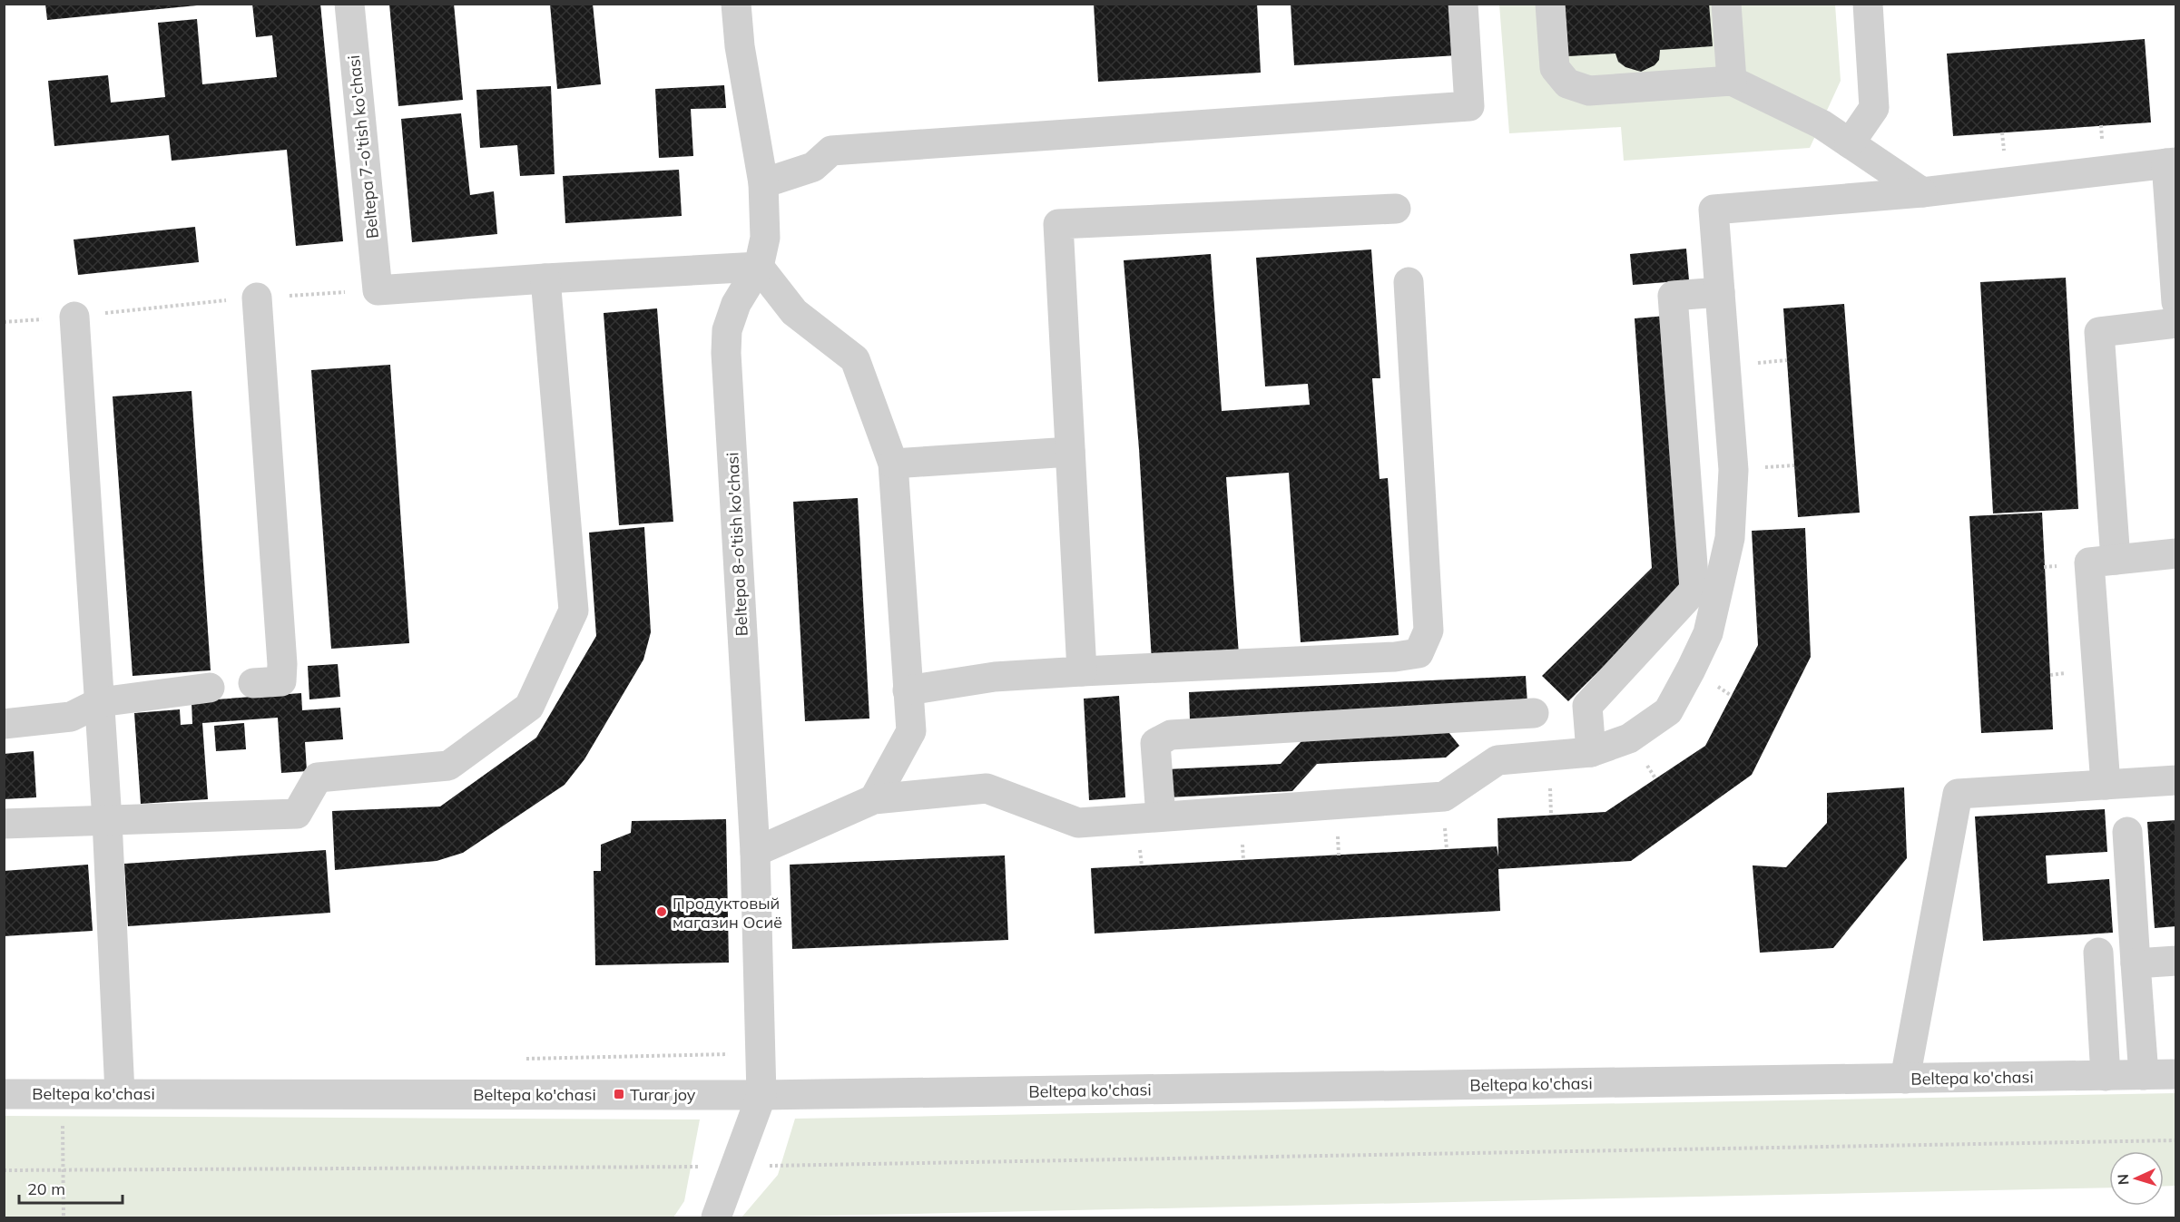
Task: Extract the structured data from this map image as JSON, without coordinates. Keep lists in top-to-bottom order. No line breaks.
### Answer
{"streets":{"street":["Beltepa 7-o'tish ko'chasi","Beltepa 8-o'tish ko'chasi","Beltepa ko'chasi"]},"crossings":[["Beltepa 8-o'tish ko'chasi","Beltepa ko'chasi"]],"places":{"other":["Продуктовый магазин Осиё"],"transit":["Turar joy"]},"scale_bar":"20 m","north":"left"}
